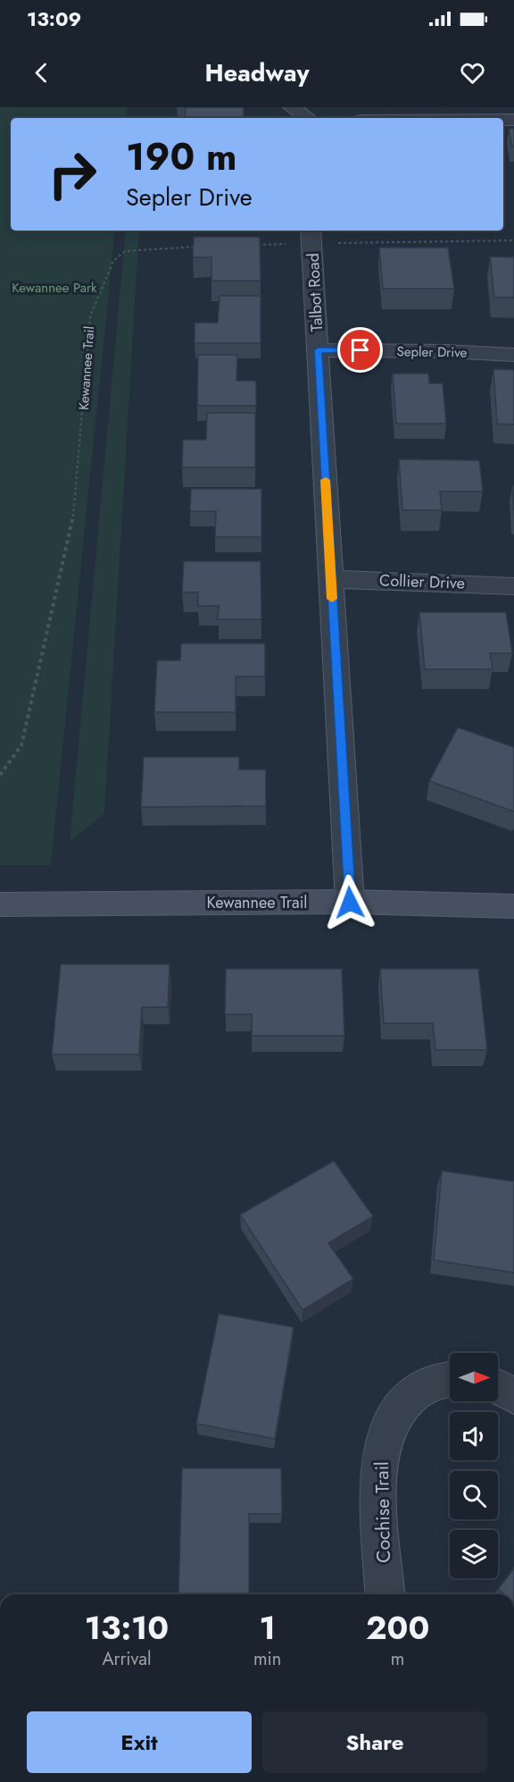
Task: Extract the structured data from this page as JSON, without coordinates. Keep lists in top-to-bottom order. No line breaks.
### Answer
{"streets":{"street":["Talbot Road","Sepler Drive","Kewannee Trail","Collier Drive","Cochise Trail"]},"crossings":[["Talbot Road","Sepler Drive"],["Talbot Road","Kewannee Trail"],["Talbot Road","Collier Drive"]],"parks":["Kewannee Park"],"north":"right","page":{"status":"13:09","header":"Headway","turn":["190 m","Sepler Drive"],"eta":["13:10","Arrival","1","min","200","m"],"buttons":["Exit","Share"]}}
